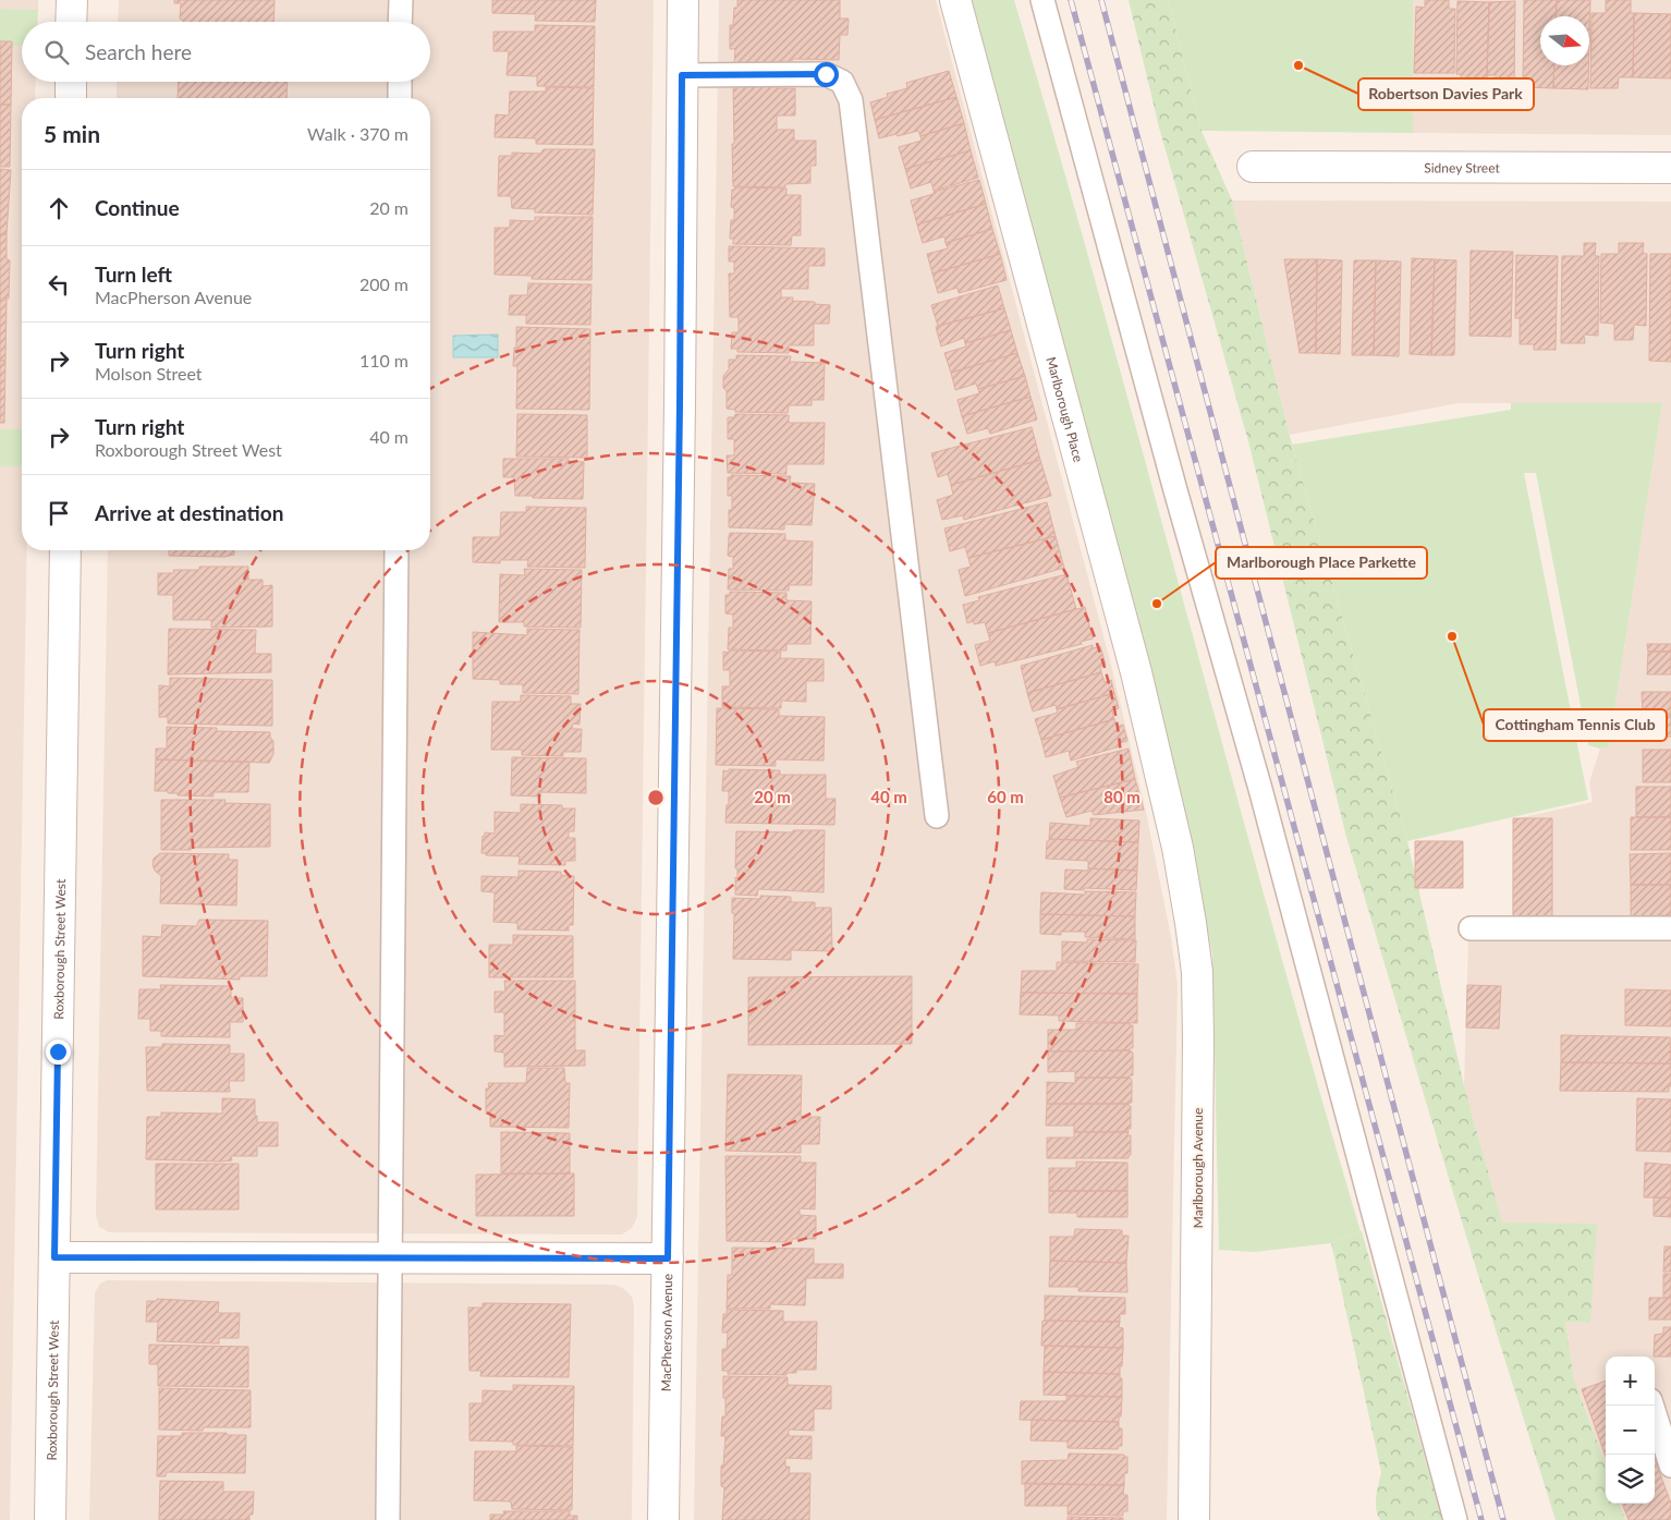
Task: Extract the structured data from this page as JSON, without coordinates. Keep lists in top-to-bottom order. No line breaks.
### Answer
{"streets":{"street":["Sidney Street","Marlborough Place","Roxborough Street West","Marlborough Avenue","MacPherson Avenue"]},"crossings":[["Marlborough Place","Marlborough Avenue"]],"places":["Robertson Davies Park","Marlborough Place Parkette","Cottingham Tennis Club"],"north":"right","page":{"search":"Search here","heading":["5 min","Walk · 370 m"],"list":[["Continue","20 m"],["Turn left","MacPherson Avenue","200 m"],["Turn right","Molson Street","110 m"],["Turn right","Roxborough Street West","40 m"],"Arrive at destination"],"map_buttons":["+","−"]},"rings":["20 m","40 m","60 m","80 m"]}
